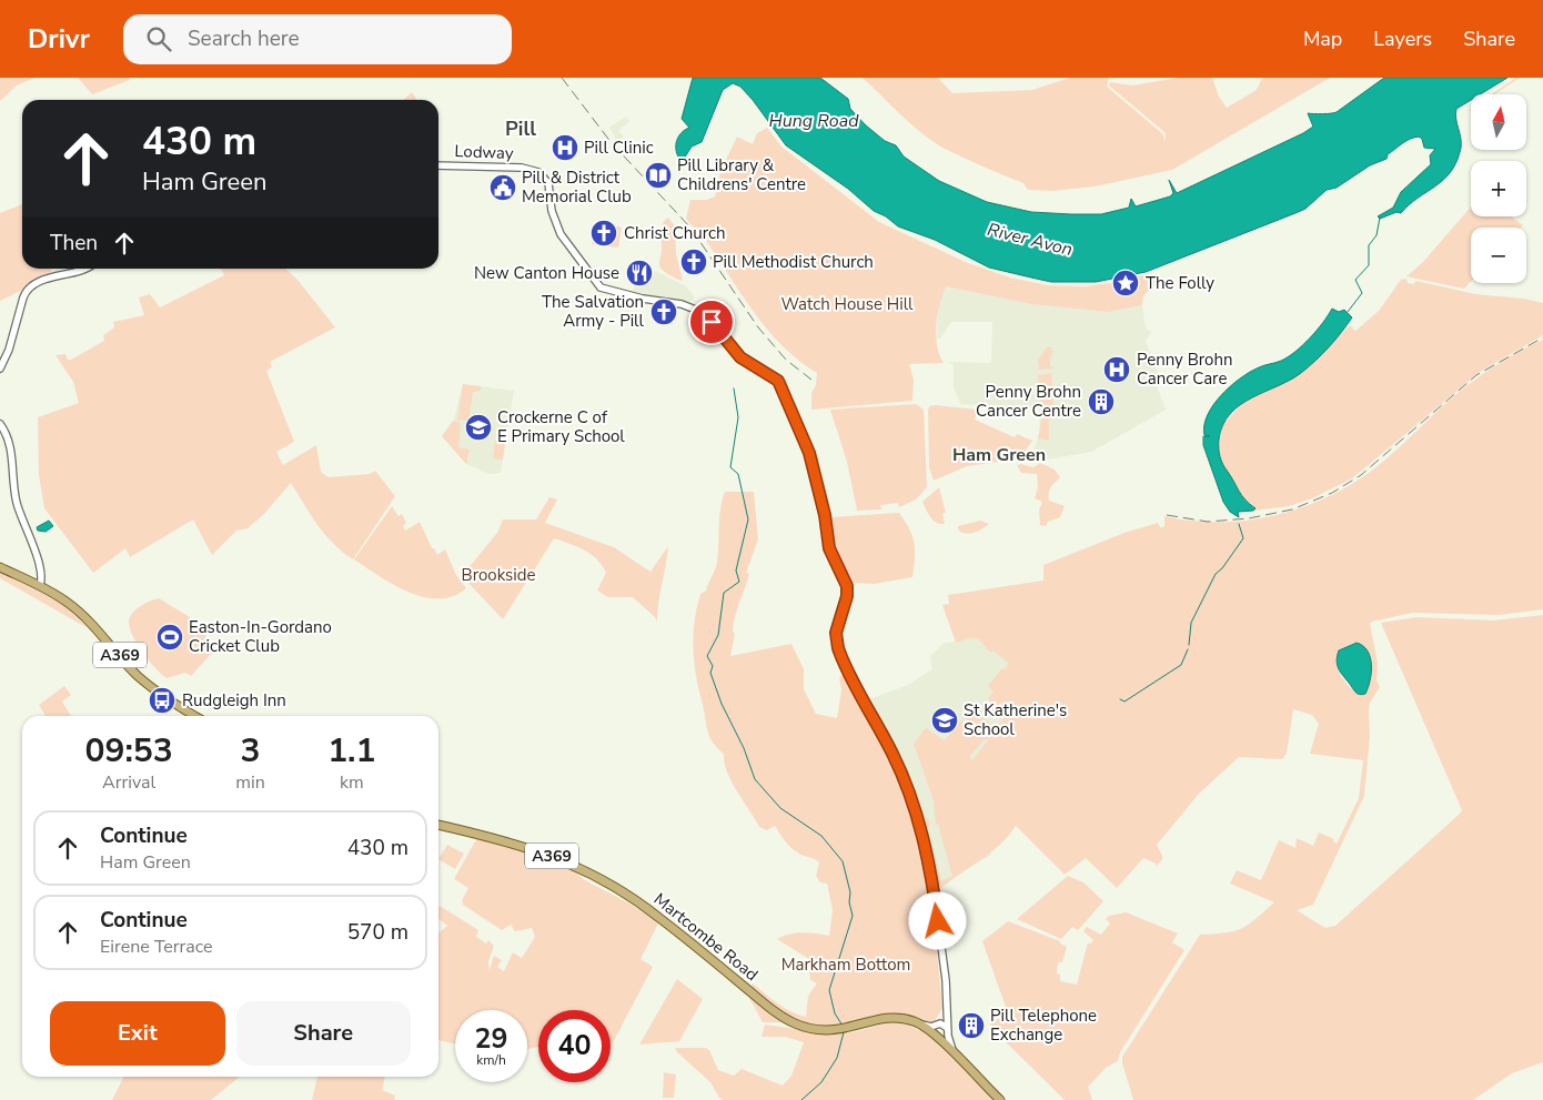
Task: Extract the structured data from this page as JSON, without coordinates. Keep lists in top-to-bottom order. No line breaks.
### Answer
{"streets":{"main road":["A369","Martcombe Road"],"street":["Lodway"]},"districts":["Pill","Ham Green"],"water":["Hung Road","River Avon"],"parks":["Watch House Hill","Brookside","Markham Bottom"],"places":{"hospital":["Pill Clinic","Penny Brohn Cancer Care"],"library":["Pill Library & Childrens' Centre"],"public building":["Pill & District Memorial Club"],"church":["Christ Church","Pill Methodist Church","The Salvation Army - Pill"],"restaurant":["New Canton House"],"place":["The Folly"],"building":["Penny Brohn Cancer Centre","Pill Telephone Exchange"],"school or university":["Crockerne C of E Primary School","St Katherine's School"],"sports":["Easton-In-Gordano Cricket Club"],"bus stop":["Rudgleigh Inn"]},"north":"top","page":{"header":"Drivr","search":"Search here","nav":["Map","Layers","Share"],"map_buttons":["+","−"],"turn":["430 m","Ham Green"],"then":"Then","eta":["09:53","Arrival","3","min","1.1","km"],"list":[{"name":"Continue","note":"Ham Green","value":"430 m"},{"name":"Continue","note":"Eirene Terrace","value":"570 m"}],"buttons":["Exit","Share"],"speed":"29 km/h","limit":"40"}}
